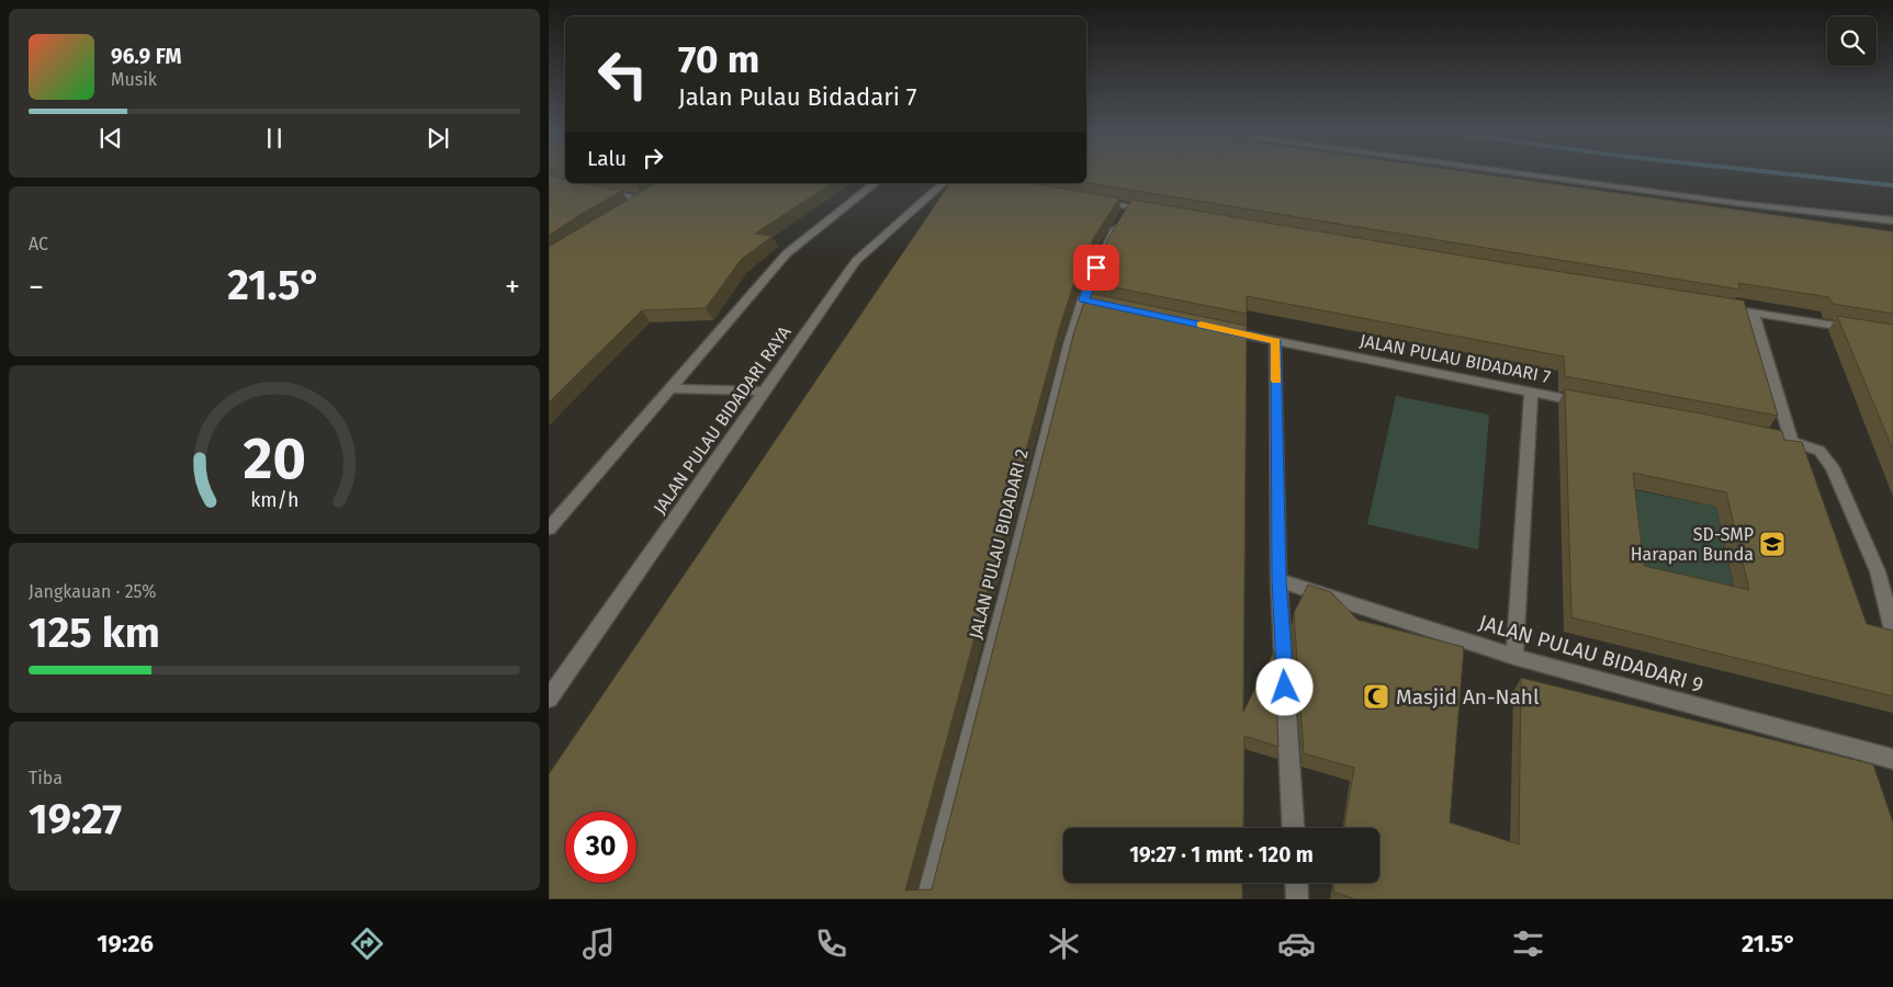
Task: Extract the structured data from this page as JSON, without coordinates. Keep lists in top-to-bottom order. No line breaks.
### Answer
{"streets":{"street":["JALAN PULAU BIDADARI 7","JALAN PULAU BIDADARI RAYA","JALAN PULAU BIDADARI 2","JALAN PULAU BIDADARI 9"]},"places":{"school or university":["SD-SMP Harapan Bunda"],"mosque":["Masjid An-Nahl"]},"page":{"turn":["70 m","Jalan Pulau Bidadari 7"],"song":["96.9 FM","Musik"],"then":"Lalu","tile":["AC",["Jangkauan · 25%","125 km"],["Tiba","19:27"]],"heat":["−","21.5°","+"],"limit":"30","trip":"19:27 · 1 mnt · 120 m","tabs":["19:26","21.5°"],"gauge":["20","km/h"]}}
